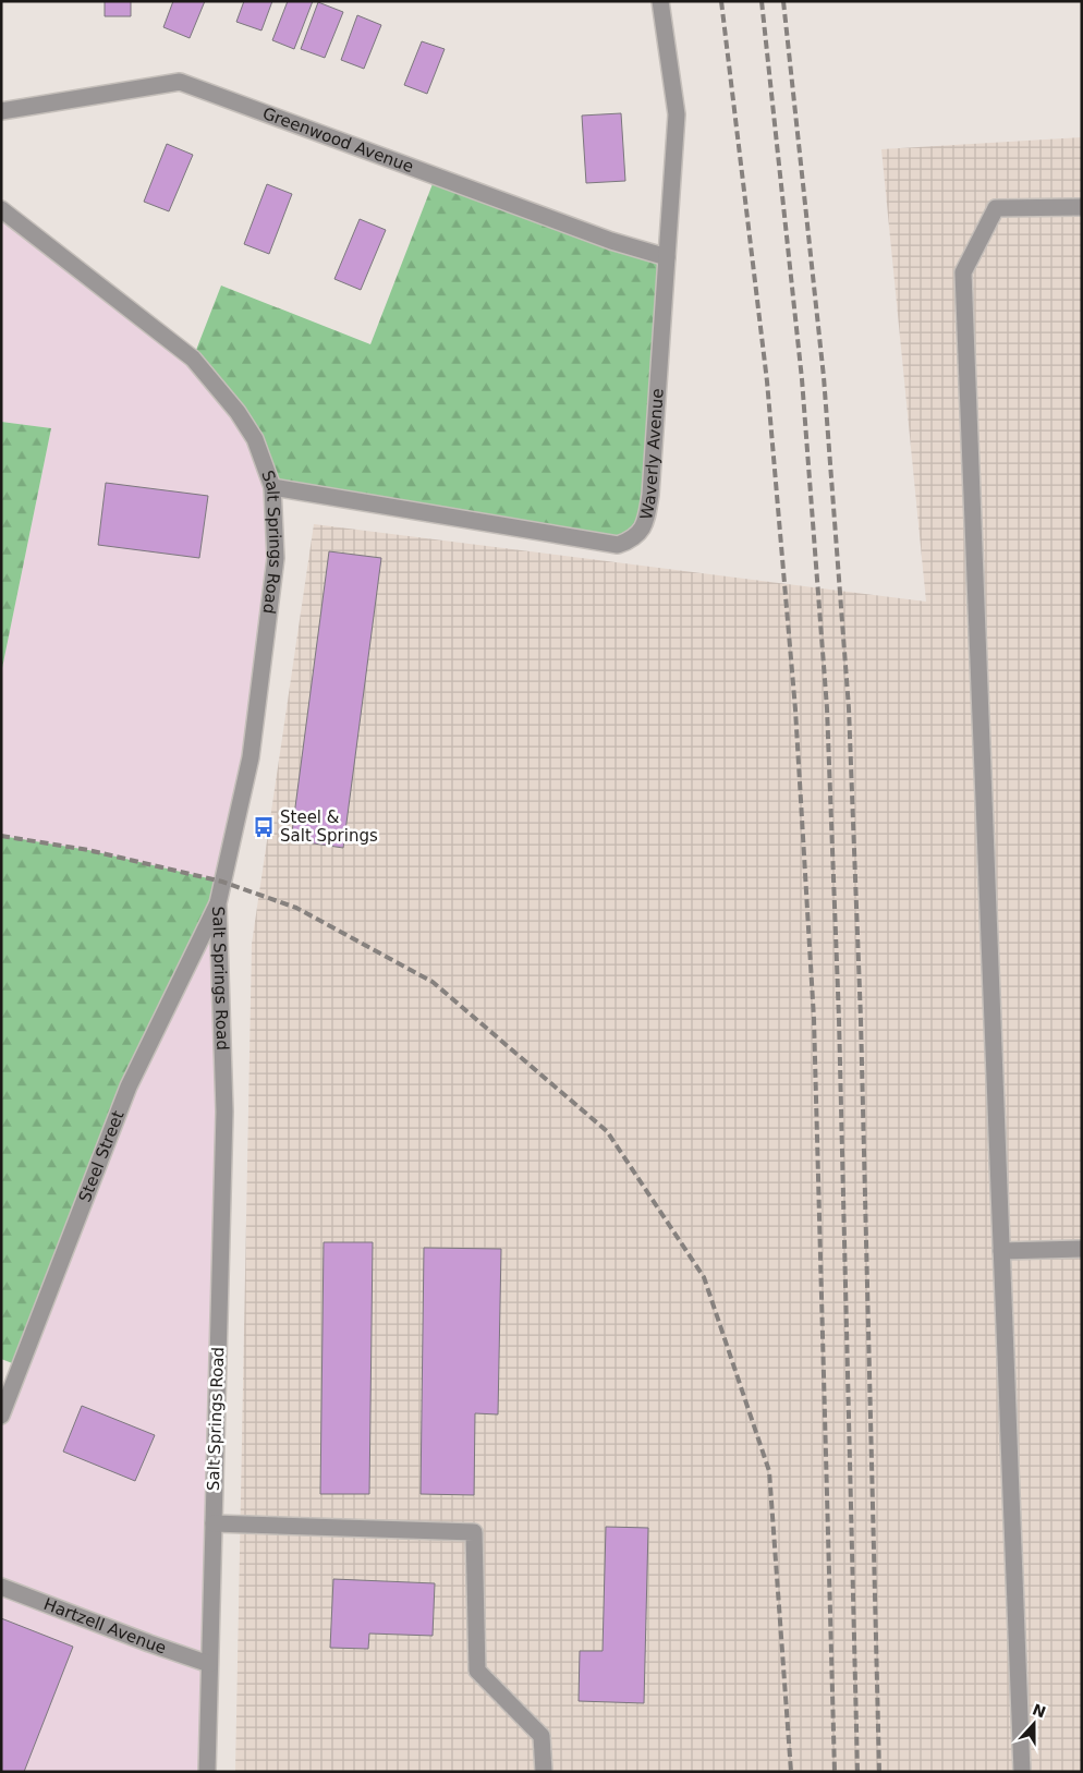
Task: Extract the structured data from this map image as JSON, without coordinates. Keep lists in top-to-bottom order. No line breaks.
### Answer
{"streets":{"street":["Greenwood Avenue","Waverly Avenue","Salt Springs Road","Steel Street","Hartzell Avenue"]},"crossings":[["Greenwood Avenue","Waverly Avenue"],["Waverly Avenue","Salt Springs Road"],["Salt Springs Road","Steel Street"],["Salt Springs Road","Hartzell Avenue"]],"places":{"bus stop":["Steel & Salt Springs"]},"north":"top"}
